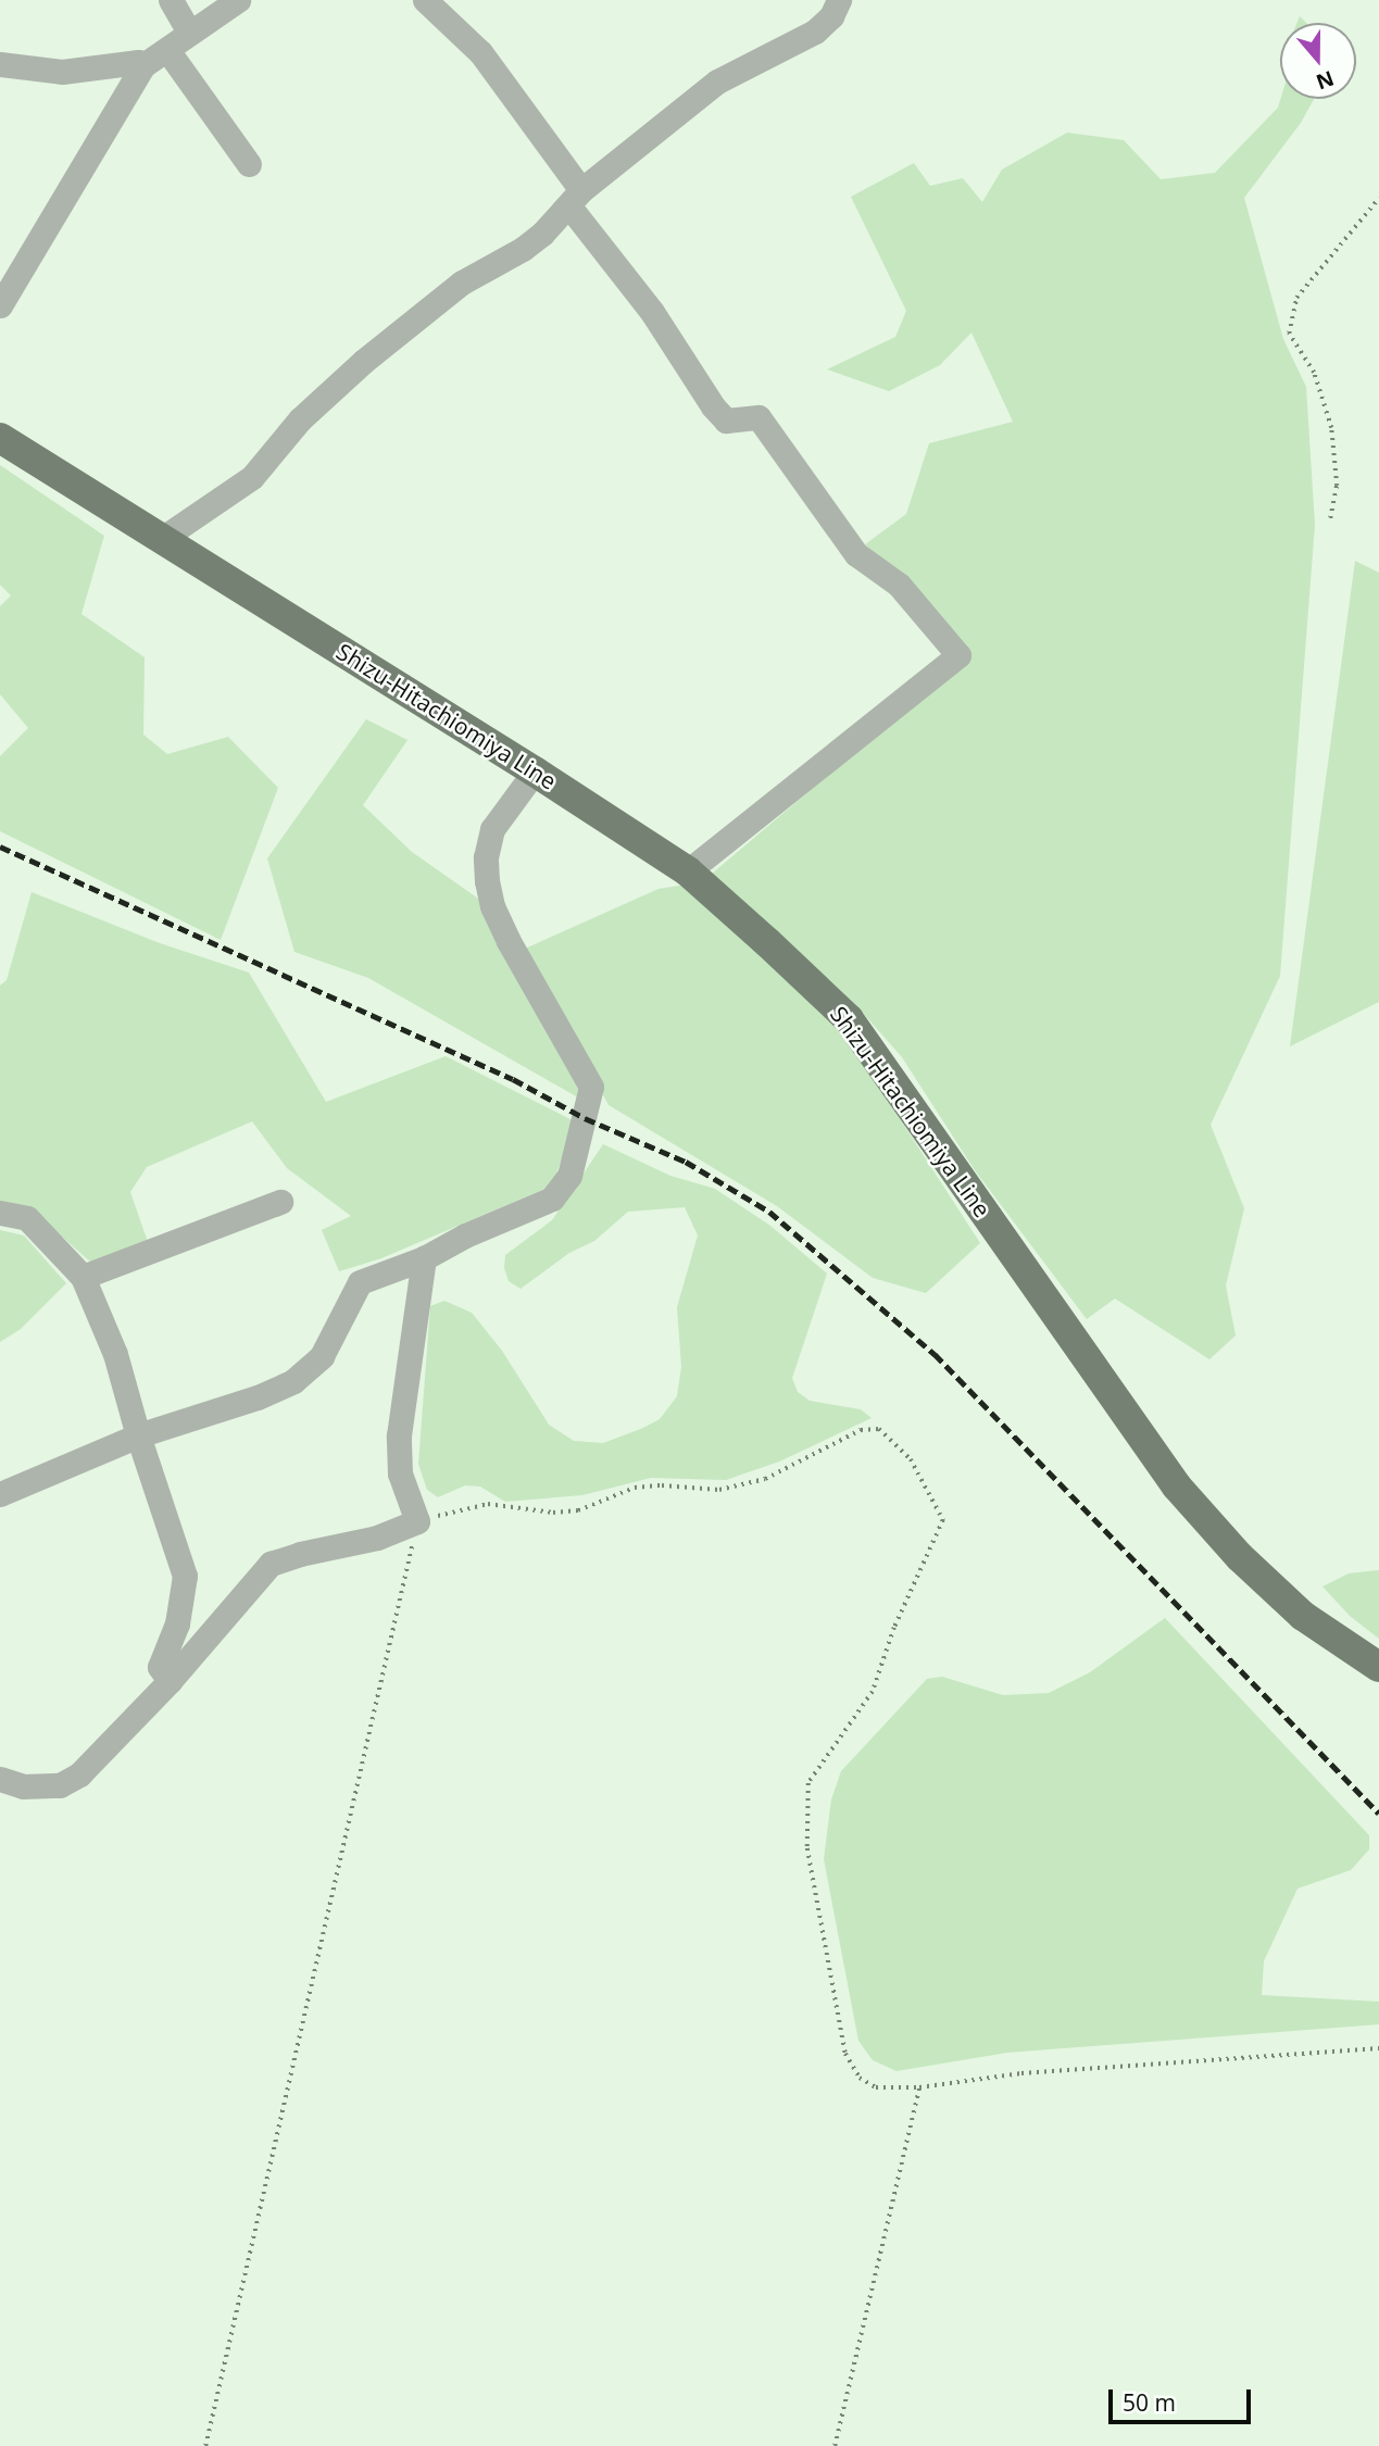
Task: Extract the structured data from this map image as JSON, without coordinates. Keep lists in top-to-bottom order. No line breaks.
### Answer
{"streets":{"main road":["Shizu-Hitachiomiya Line"]},"scale_bar":"50 m","north":"bottom"}
